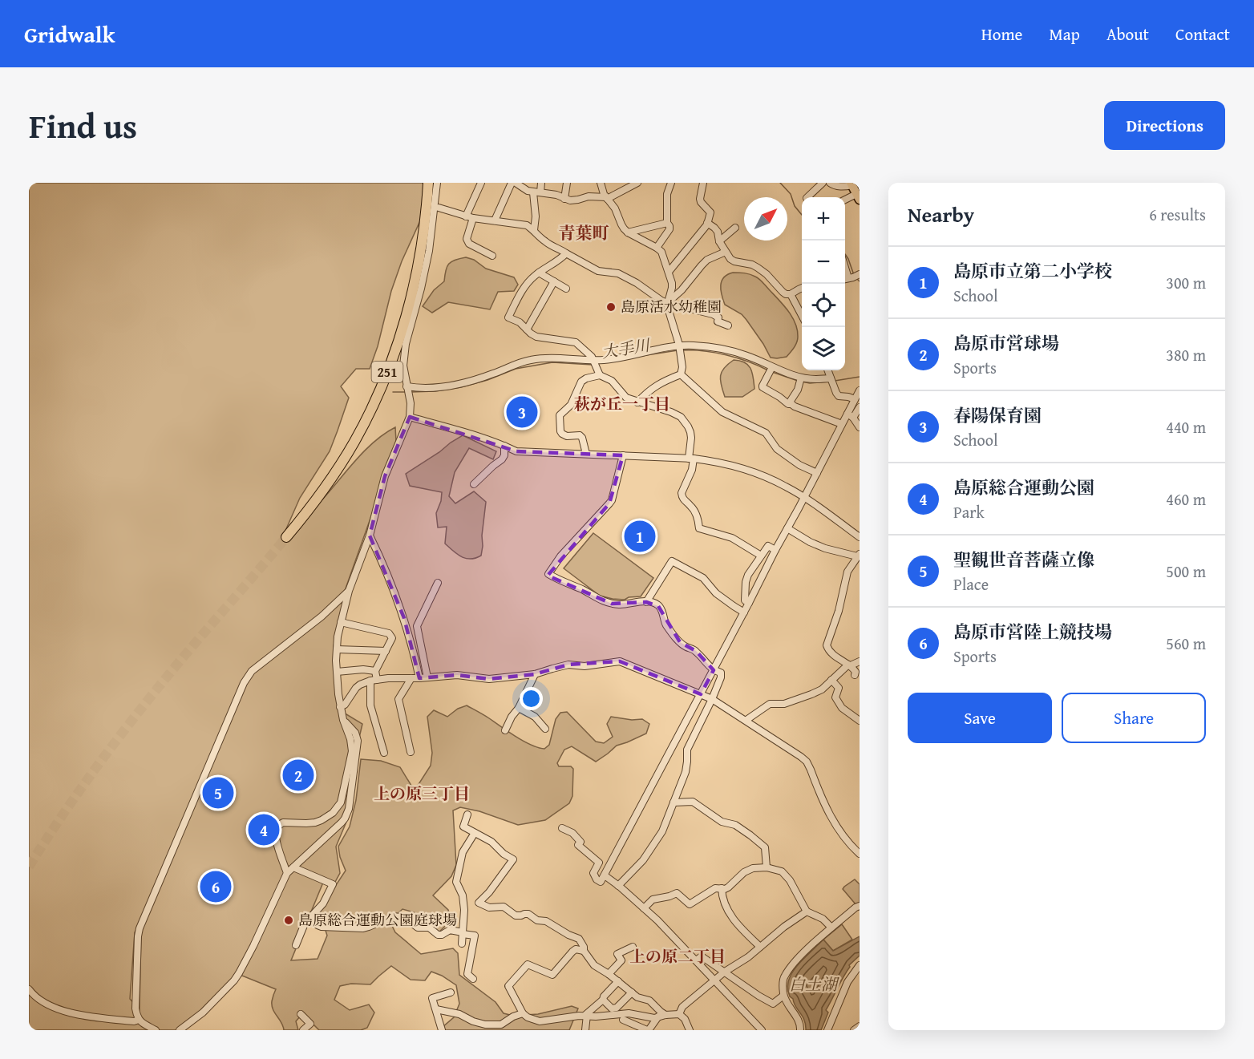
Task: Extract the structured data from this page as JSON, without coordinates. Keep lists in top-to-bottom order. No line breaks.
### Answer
{"streets":{"highway":["251"]},"districts":["青葉町","萩が丘一丁目","上の原三丁目","上の原二丁目"],"water":["大手川","白土湖"],"places":["島原活水幼稚園","島原総合運動公園庭球場"],"north":"top right","page":{"header":"Gridwalk","nav":["Home","Map","About","Contact"],"title":"Find us","buttons":["Directions",["Save","Share"]],"heading":["Nearby","6 results"],"map_buttons":["+","−"],"list":[{"mark":"1","name":"島原市立第二小学校","note":"School","value":"300 m"},{"mark":"2","name":"島原市営球場","note":"Sports","value":"380 m"},{"mark":"3","name":"春陽保育園","note":"School","value":"440 m"},{"mark":"4","name":"島原総合運動公園","note":"Park","value":"460 m"},{"mark":"5","name":"聖観世音菩薩立像","note":"Place","value":"500 m"},{"mark":"6","name":"島原市営陸上競技場","note":"Sports","value":"560 m"}],"pins":["3","1","2","5","4","6"]}}
